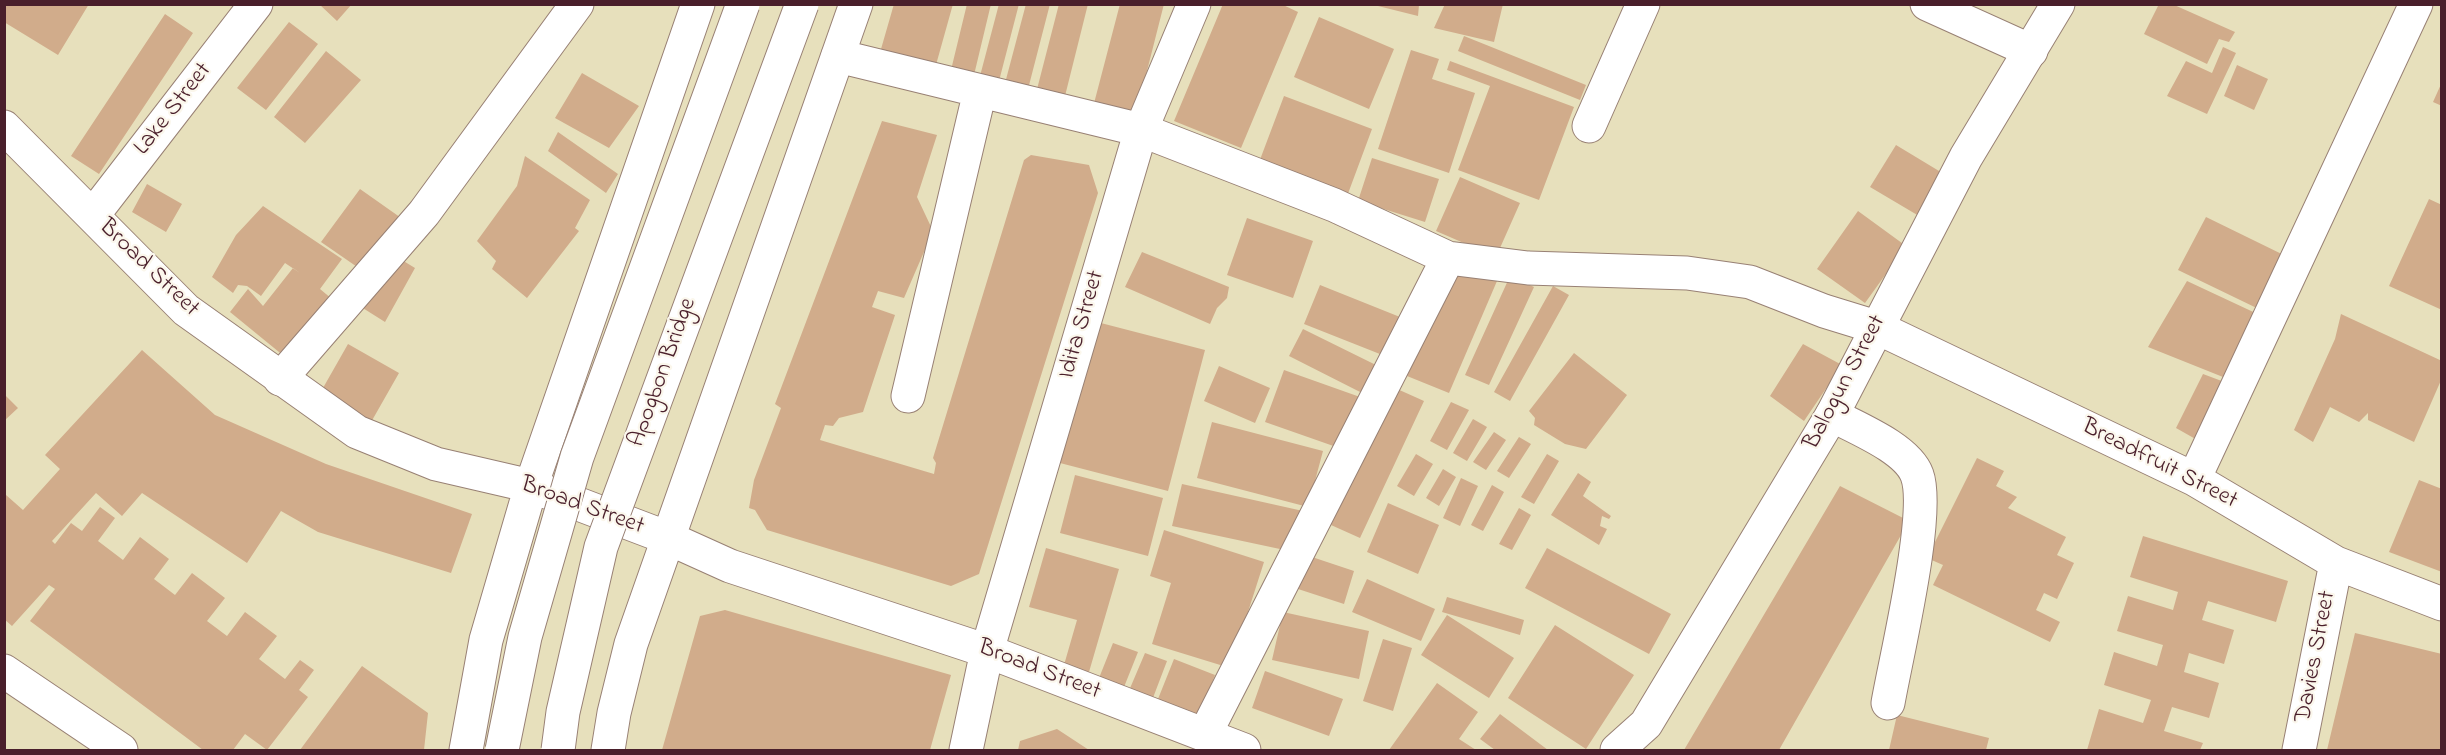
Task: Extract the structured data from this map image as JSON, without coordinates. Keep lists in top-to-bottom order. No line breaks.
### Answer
{"streets":{"main road":["Lake Street","Broad Street","Idita Street","Apogbon Bridge","Balogun Street","Breadfruit Street","Davies Street"]},"crossings":[["Lake Street","Broad Street"],["Broad Street","Idita Street"],["Idita Street","Breadfruit Street"],["Balogun Street","Breadfruit Street"],["Breadfruit Street","Davies Street"]]}
